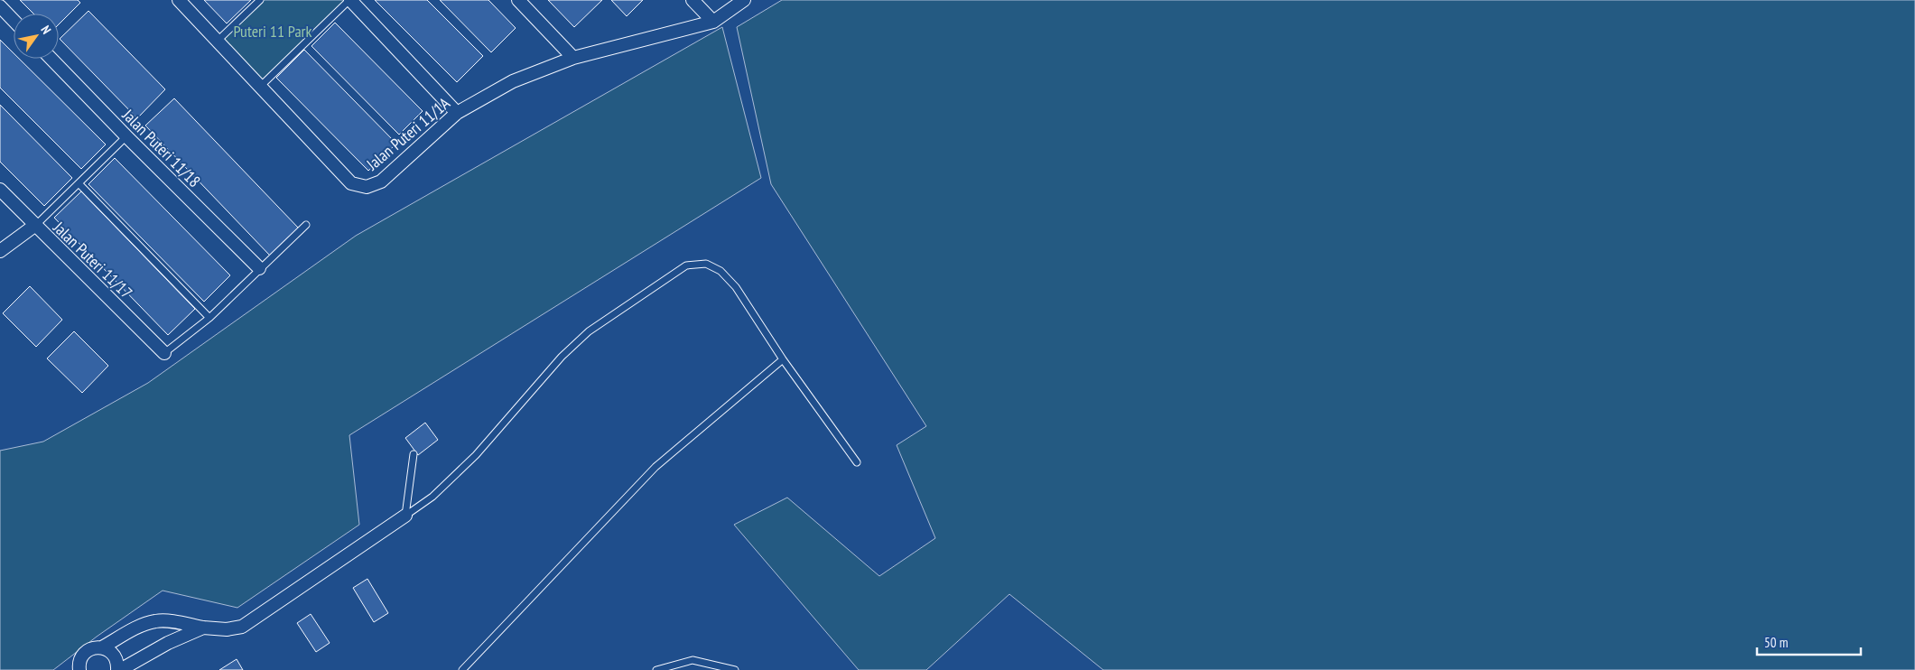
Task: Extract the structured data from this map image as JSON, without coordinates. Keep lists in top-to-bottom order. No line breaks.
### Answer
{"streets":{"street":["Jalan Puteri 11/1A","Jalan Puteri 11/18","Jalan Puteri 11/17"]},"parks":["Puteri 11 Park"],"scale_bar":"50 m","north":"top right"}
